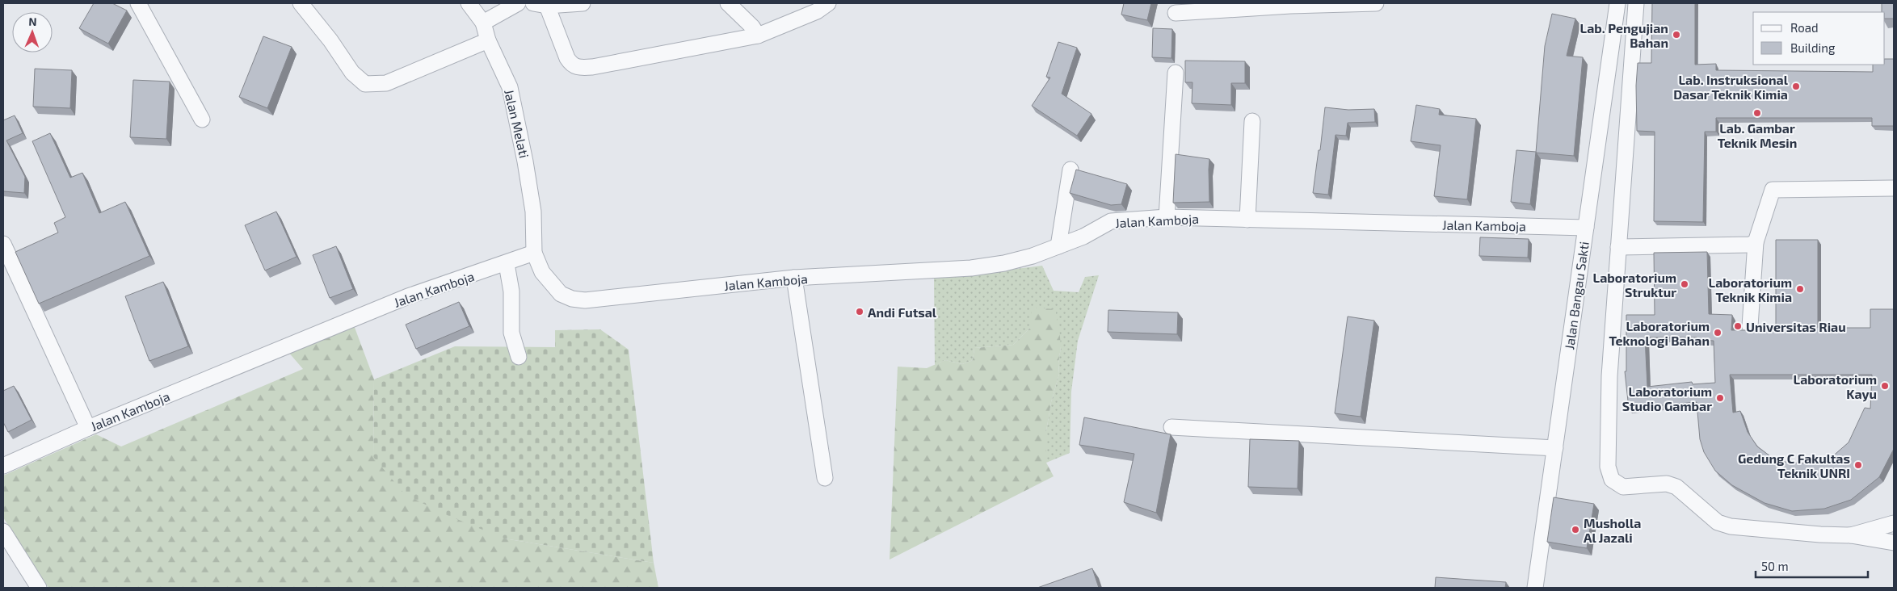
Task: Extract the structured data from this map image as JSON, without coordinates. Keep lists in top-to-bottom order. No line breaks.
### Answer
{"streets":{"street":["Jalan Melati","Jalan Kamboja","Jalan Bangau Sakti"]},"crossings":[["Jalan Melati","Jalan Kamboja"],["Jalan Kamboja","Jalan Bangau Sakti"]],"places":["Lab. Pengujian Bahan","Lab. Instruksional Dasar Teknik Kimia","Lab. Gambar Teknik Mesin","Laboratorium Struktur","Laboratorium Teknik Kimia","Andi Futsal","Universitas Riau","Laboratorium Teknologi Bahan","Laboratorium Kayu","Laboratorium Studio Gambar","Gedung C Fakultas Teknik UNRI","Musholla Al Jazali"],"legend":["Road","Building"],"scale_bar":"50 m","north":"top"}
